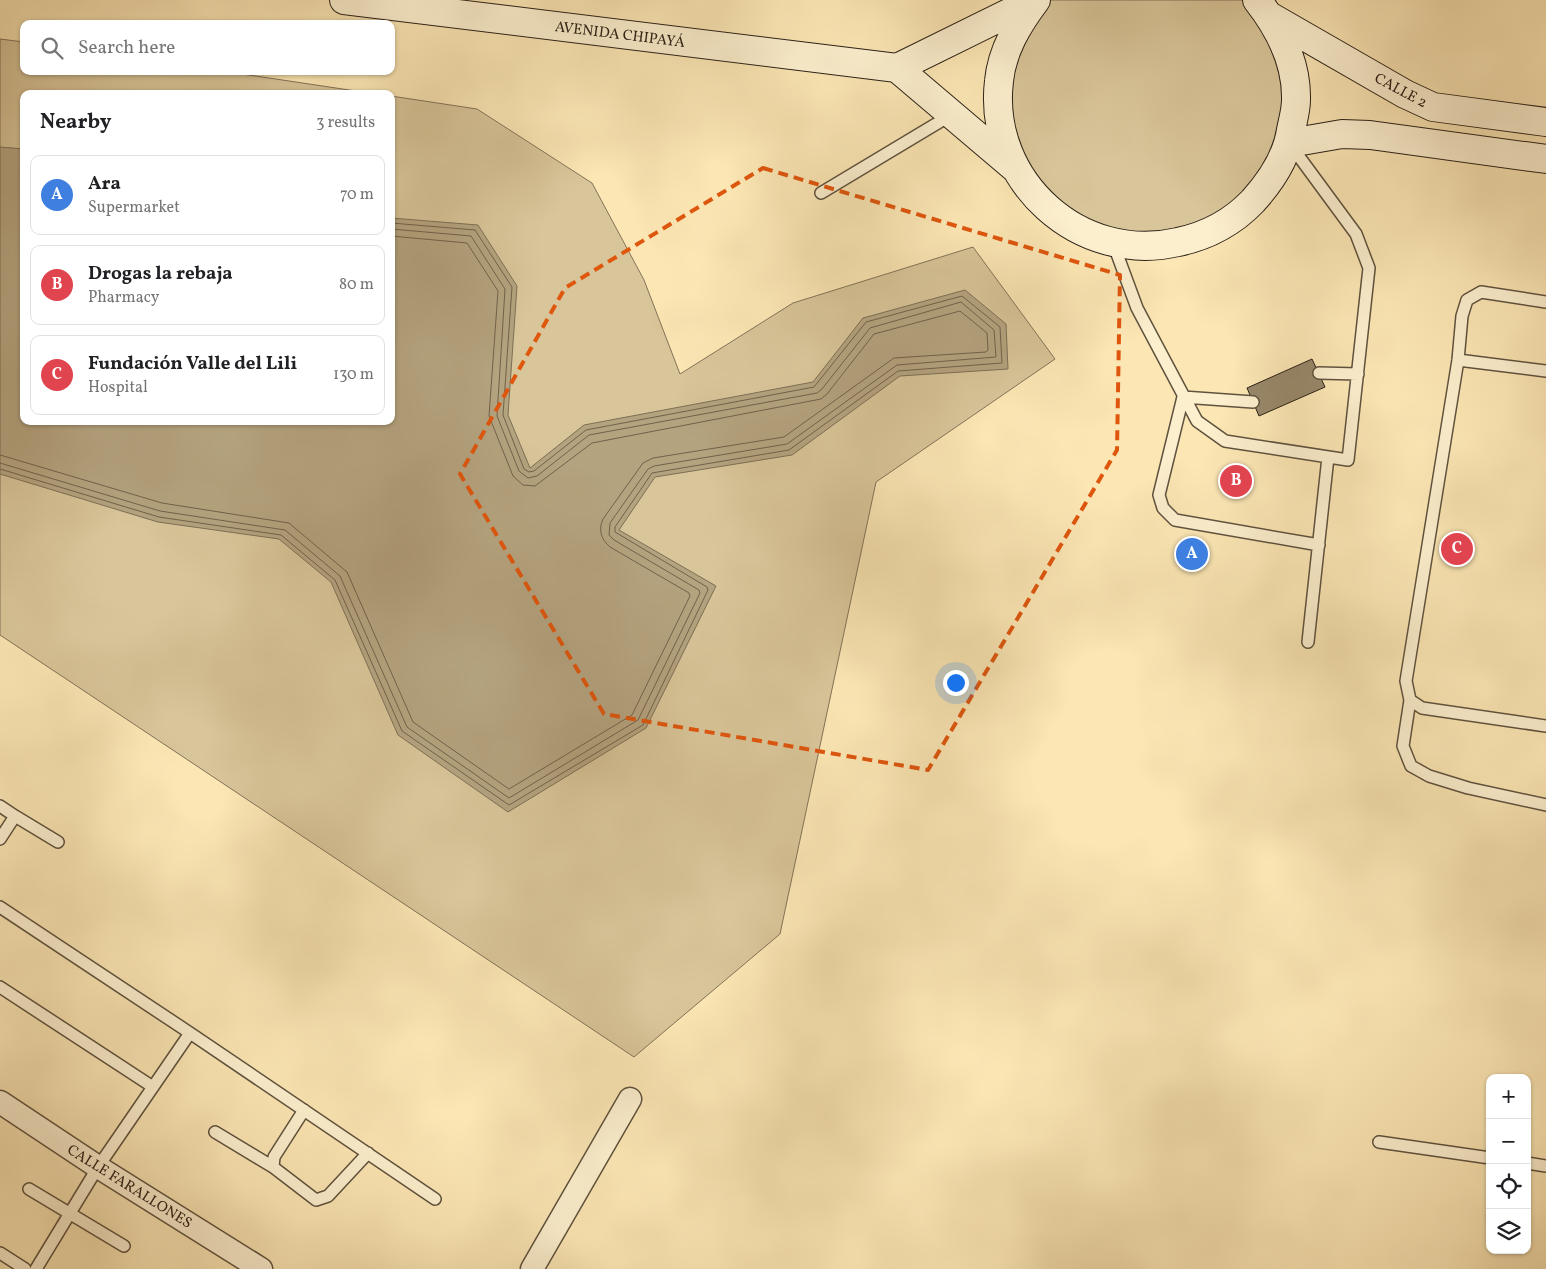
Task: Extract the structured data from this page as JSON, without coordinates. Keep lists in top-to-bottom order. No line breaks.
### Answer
{"streets":{"main road":["AVENIDA CHIPAYÁ","CALLE 2"],"street":["CALLE FARALLONES"]},"page":{"search":"Search here","heading":["Nearby","3 results"],"list":[{"mark":"A","name":"Ara","note":"Supermarket","value":"70 m"},{"mark":"B","name":"Drogas la rebaja","note":"Pharmacy","value":"80 m"},{"mark":"C","name":"Fundación Valle del Lili","note":"Hospital","value":"130 m"}],"pins":["B","C","A"],"map_buttons":["+","−"]}}
